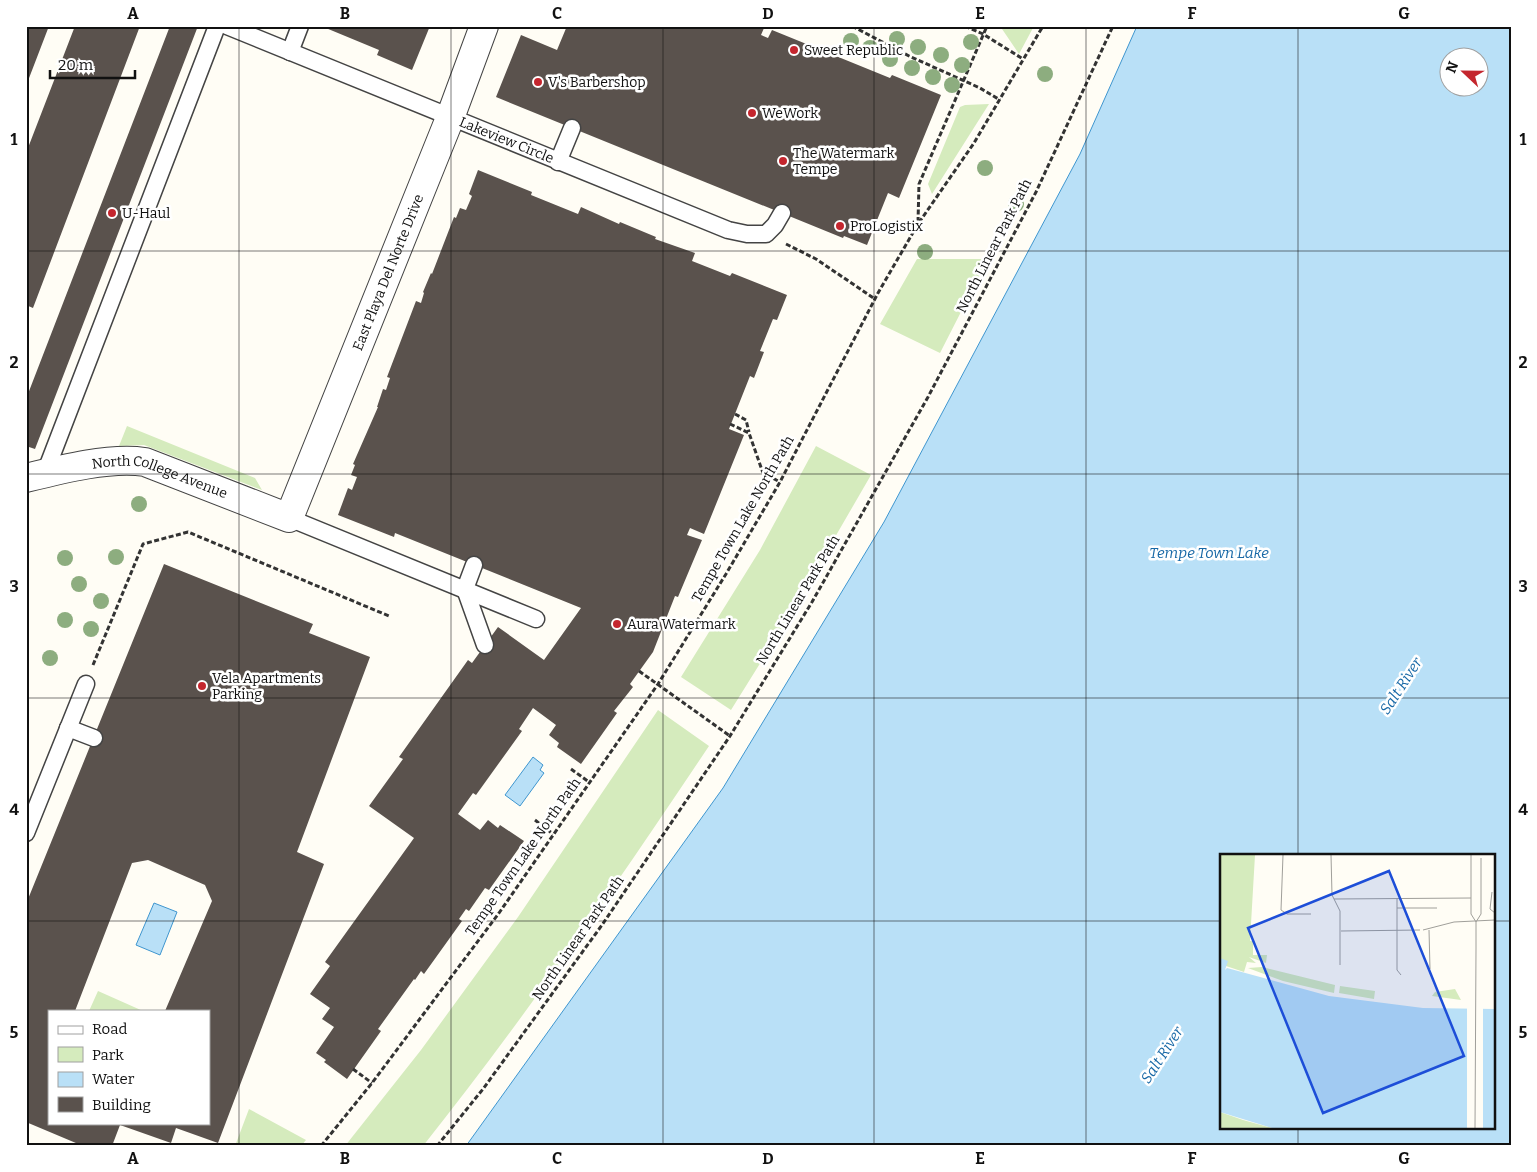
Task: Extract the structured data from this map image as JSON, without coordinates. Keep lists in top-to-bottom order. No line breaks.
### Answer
{"streets":{"street":["East Playa Del Norte Drive","North College Avenue"],"lane":["Lakeview Circle"],"path":["North Linear Park Path","Tempe Town Lake North Path"]},"crossings":[["Lakeview Circle","East Playa Del Norte Drive"],["East Playa Del Norte Drive","North College Avenue"]],"water":["Tempe Town Lake","Salt River"],"places":["Sweet Republic","V's Barbershop","WeWork","The Watermark Tempe","U-Haul","ProLogistix","Aura Watermark","Vela Apartments Parking"],"legend":["Road","Park","Water","Building"],"scale_bar":"20 m","north":"left","grid":{"columns":["A","B","C","D","E","F","G"],"rows":["1","2","3","4","5"]}}
